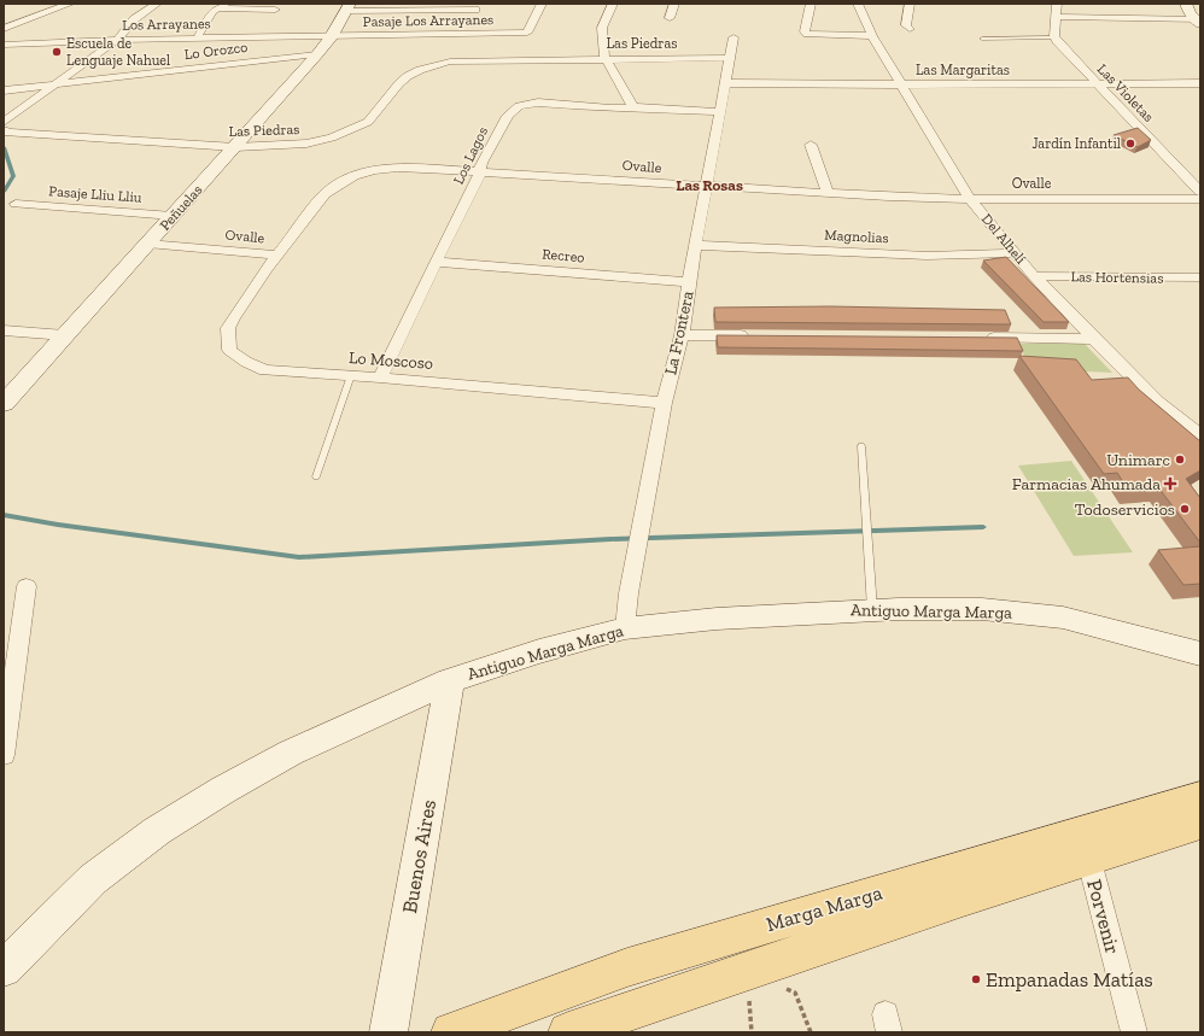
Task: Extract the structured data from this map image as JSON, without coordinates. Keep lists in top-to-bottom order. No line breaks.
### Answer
{"streets":{"main road":["Marga Marga"],"street":["Pasaje Los Arrayanes","Los Arrayanes","Las Piedras","Lo Orozco","Las Margaritas","Las Violetas","Los Lagos","Ovalle","Pasaje Lliu Lliu","Peñuelas","Magnolias","Del Alhelí","Recreo","Las Hortensias","La Frontera","Lo Moscoso","Antiguo Marga Marga","Buenos Aires","Porvenir"]},"crossings":[["Pasaje Los Arrayanes","Los Arrayanes"],["Pasaje Los Arrayanes","Peñuelas"],["Los Arrayanes","Peñuelas"],["Las Piedras","Peñuelas"],["Las Piedras","La Frontera"],["Lo Orozco","Peñuelas"],["Las Margaritas","Las Violetas"],["Las Margaritas","Del Alhelí"],["Las Margaritas","La Frontera"],["Los Lagos","Ovalle"],["Los Lagos","Recreo"],["Los Lagos","La Frontera"],["Los Lagos","Lo Moscoso"],["Ovalle","Peñuelas"],["Ovalle","Del Alhelí"],["Ovalle","La Frontera"],["Ovalle","Lo Moscoso"],["Pasaje Lliu Lliu","Peñuelas"],["Magnolias","Del Alhelí"],["Magnolias","La Frontera"],["Del Alhelí","Las Hortensias"],["Recreo","La Frontera"],["La Frontera","Lo Moscoso"],["La Frontera","Antiguo Marga Marga"],["Antiguo Marga Marga","Buenos Aires"],["Marga Marga","Porvenir"]],"districts":["Las Rosas"],"places":{"other":["Escuela de Lenguaje Nahuel","Jardín Infantil","Unimarc","Todoservicios","Empanadas Matías"],"health":["Farmacias Ahumada"]}}
